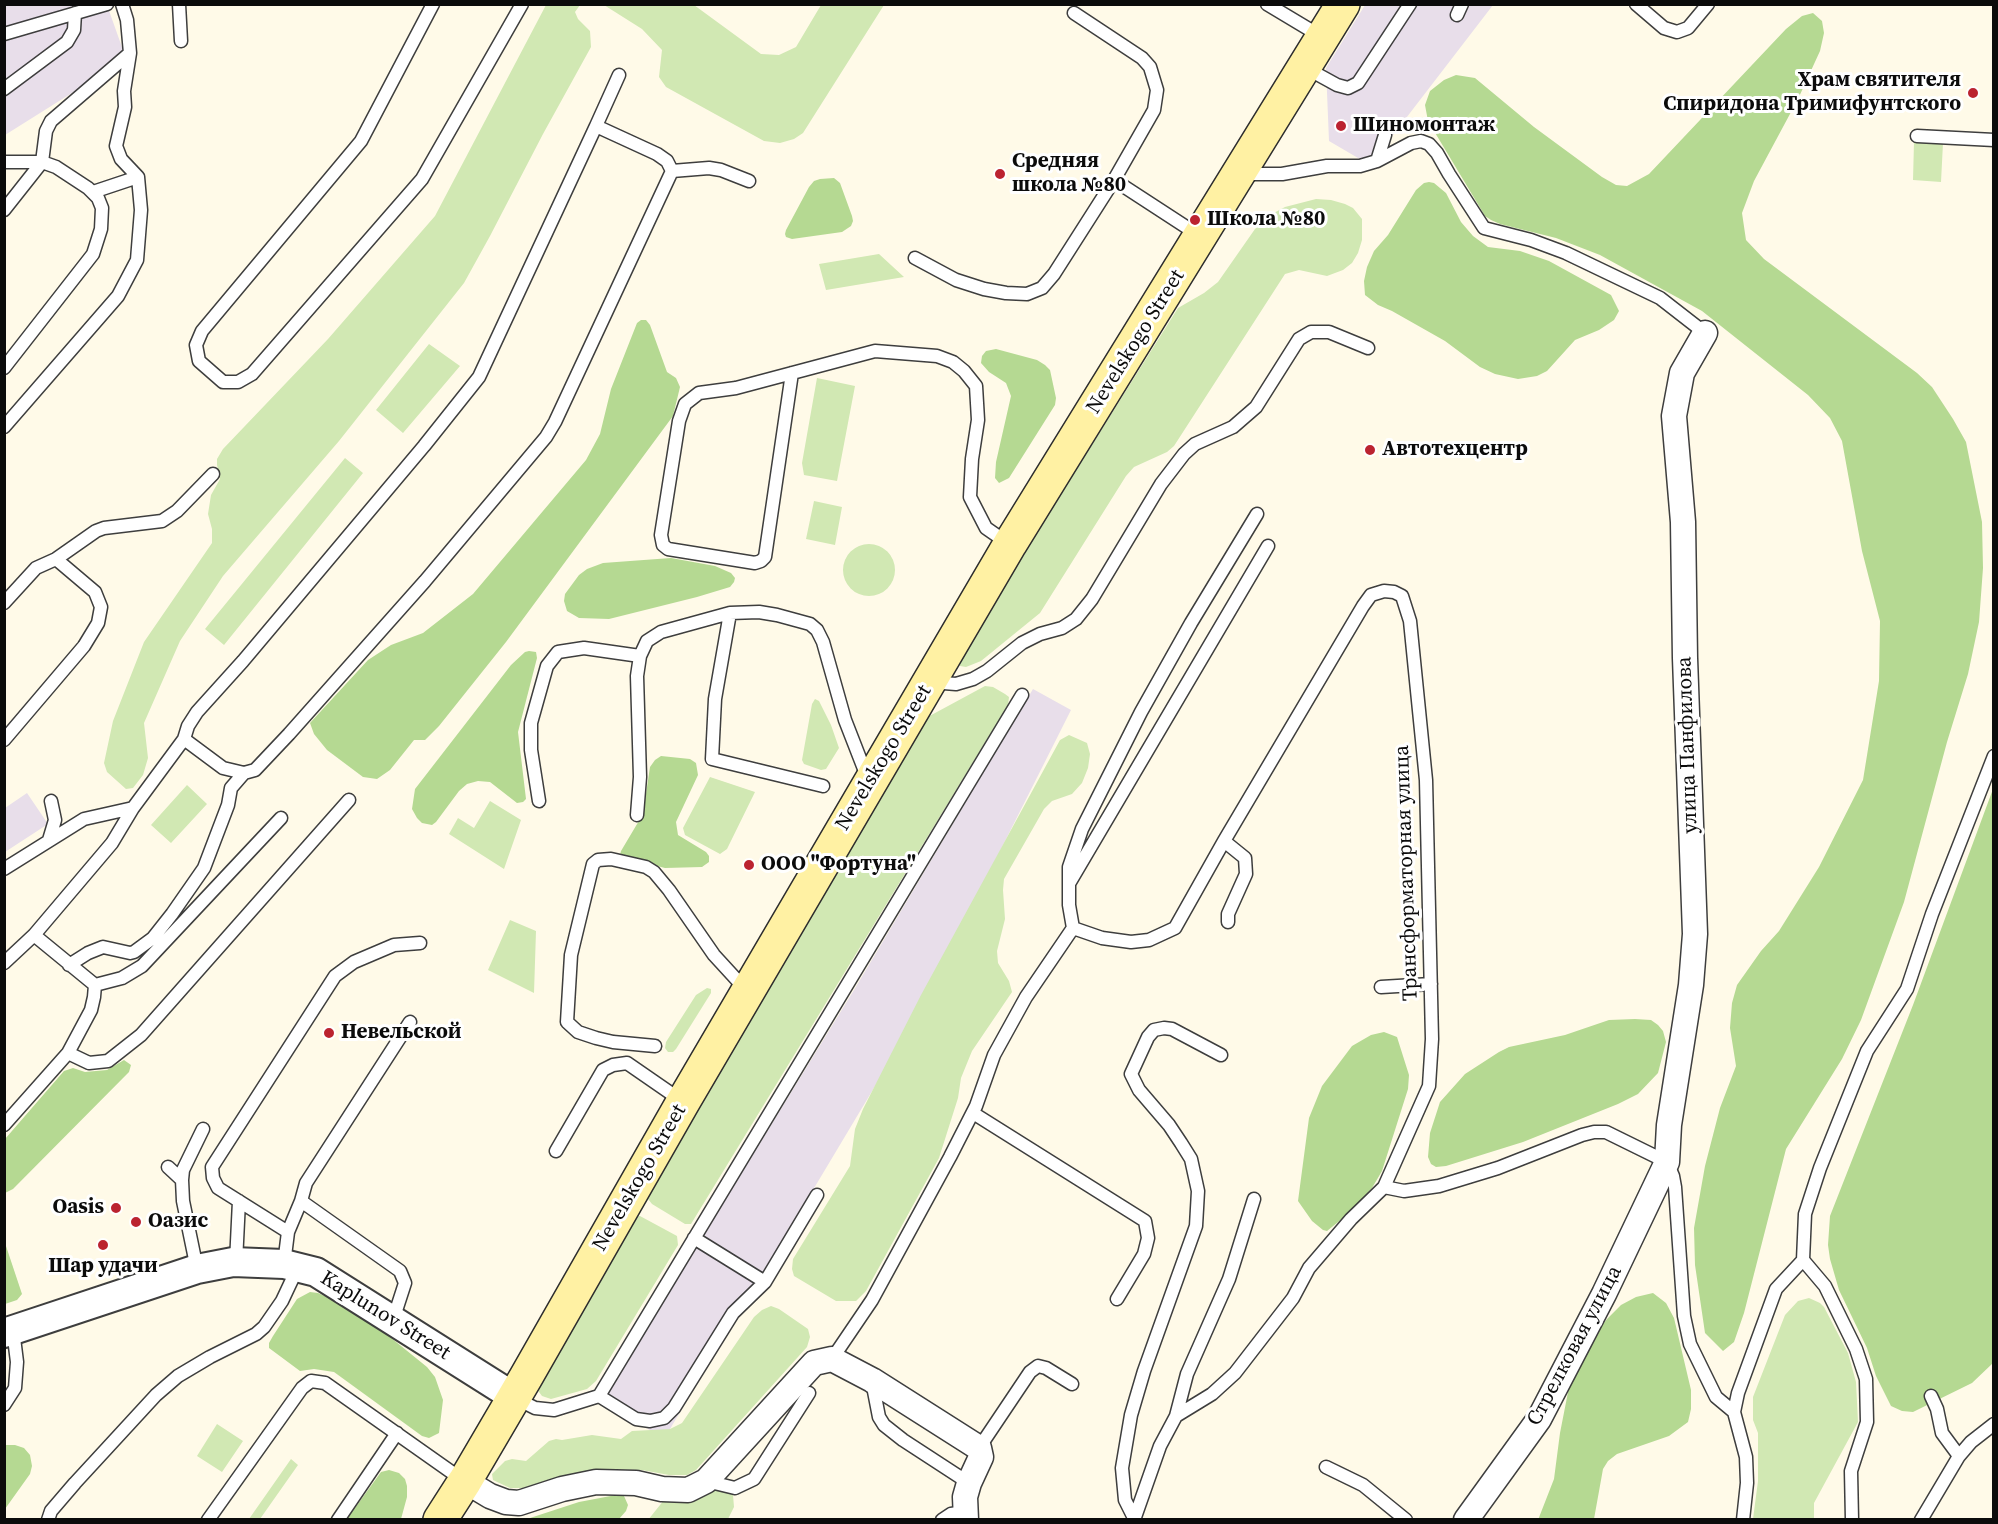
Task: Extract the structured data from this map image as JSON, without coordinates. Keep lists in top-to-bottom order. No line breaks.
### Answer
{"streets":{"main road":["Nevelskogo Street"],"street":["улица Панфилова","Kaplunov Street","Стрелковая улица"],"lane":["Трансформаторная улица"]},"crossings":[["Nevelskogo Street","Kaplunov Street"],["улица Панфилова","Стрелковая улица"]],"places":["Храм святителя Спиридона Тримифунтского","Шиномонтаж","Средняя школа №80","Школа №80","Автотехцентр","ООО \"Фортуна\"","Невельской","Oasis","Оазис","Шар удачи"]}
